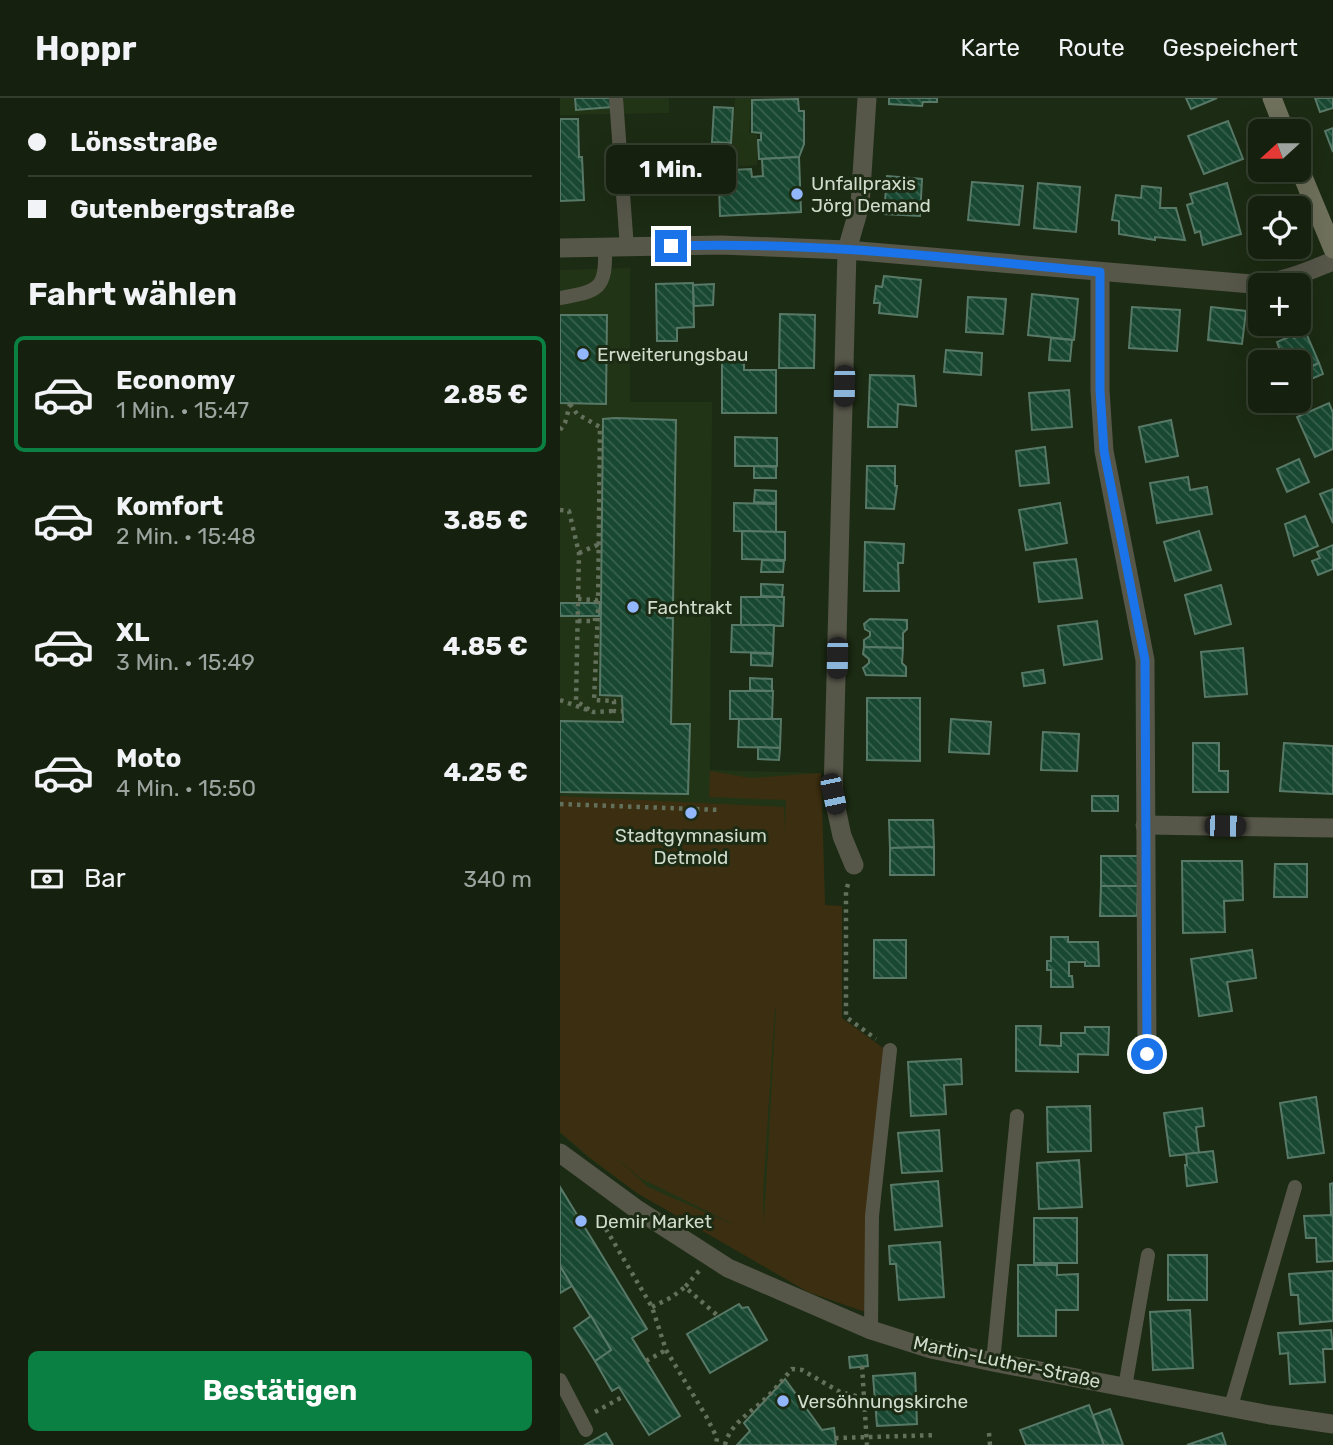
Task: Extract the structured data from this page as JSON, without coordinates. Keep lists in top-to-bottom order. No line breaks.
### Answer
{"streets":{"street":["Martin-Luther-Straße"]},"places":["Unfallpraxis Jörg Demand","Erweiterungsbau","Fachtrakt","Stadtgymnasium Detmold","Demir Market","Versöhnungskirche"],"north":"left","page":{"header":"Hoppr","nav":["Karte","Route","Gespeichert"],"banner":["Lönsstraße","Gutenbergstraße"],"map_buttons":["+","−"],"bubble":"1 Min.","heading":"Fahrt wählen","list":[{"name":"Economy","note":"1 Min. · 15:47","value":"2.85 €"},{"name":"Komfort","note":"2 Min. · 15:48","value":"3.85 €"},{"name":"XL","note":"3 Min. · 15:49","value":"4.85 €"},{"name":"Moto","note":"4 Min. · 15:50","value":"4.25 €"}],"pay":["Bar","340 m"],"buttons":"Bestätigen"}}
